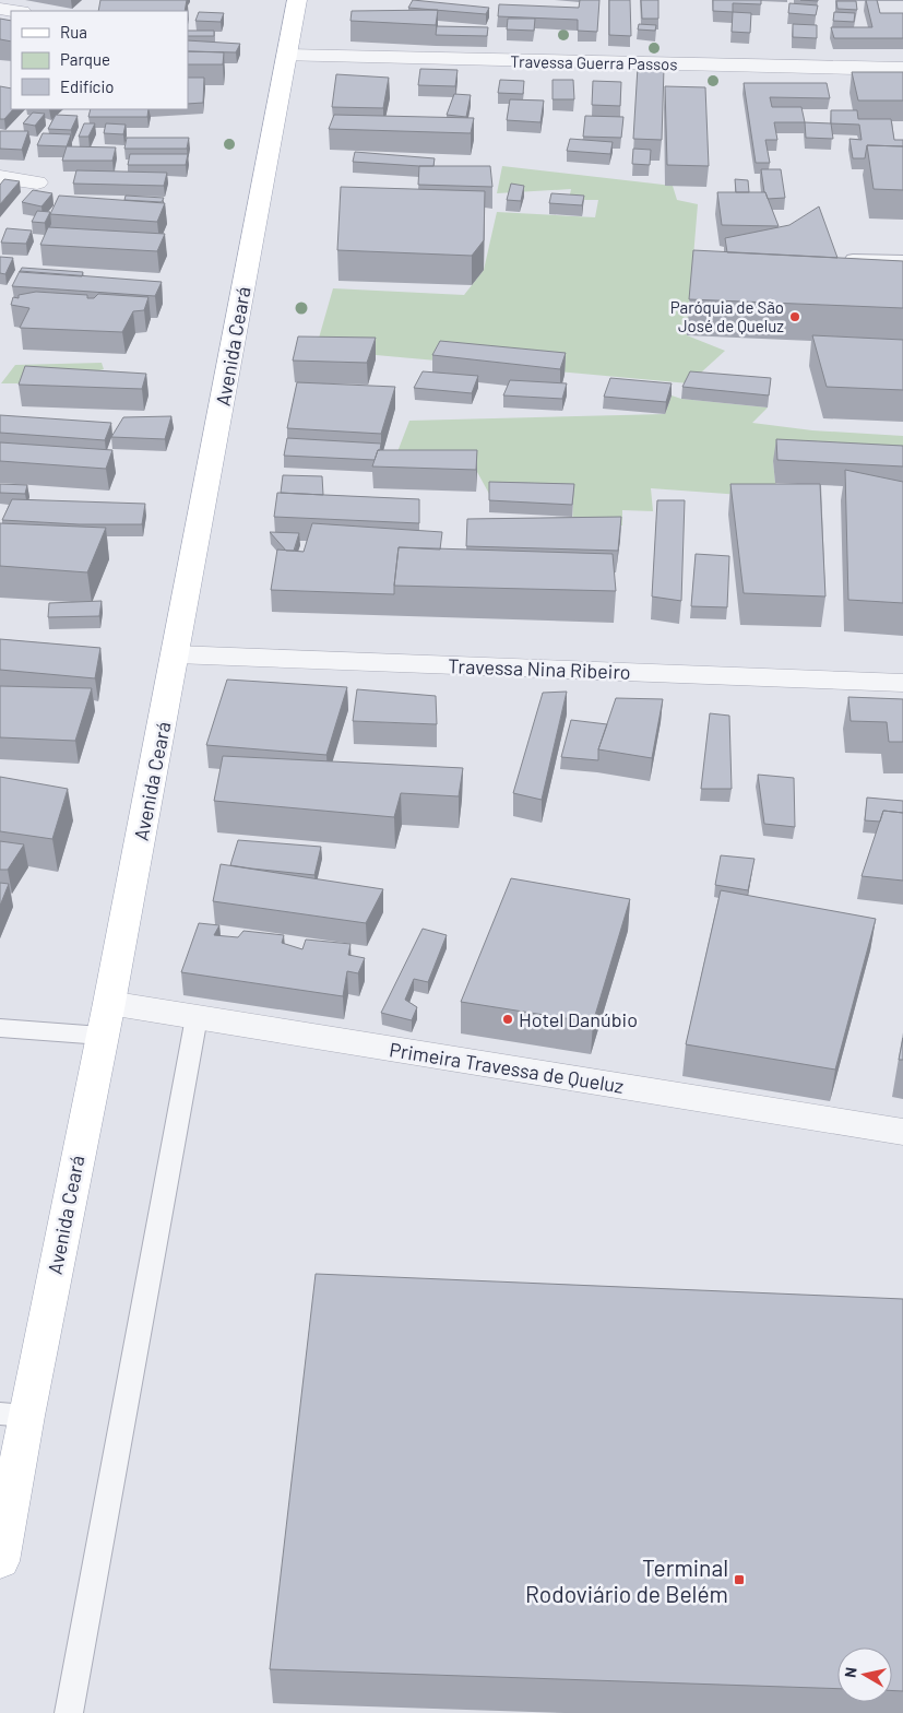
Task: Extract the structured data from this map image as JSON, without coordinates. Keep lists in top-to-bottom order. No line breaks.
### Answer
{"streets":{"main road":["Avenida Ceará"],"street":["Travessa Guerra Passos","Travessa Nina Ribeiro","Primeira Travessa de Queluz"]},"crossings":[["Travessa Guerra Passos","Avenida Ceará"],["Avenida Ceará","Travessa Nina Ribeiro"],["Avenida Ceará","Primeira Travessa de Queluz"]],"places":{"other":["Paróquia de São José de Queluz","Hotel Danúbio"],"transit":["Terminal Rodoviário de Belém"]},"legend":["Rua","Parque","Edifício"],"north":"left"}
